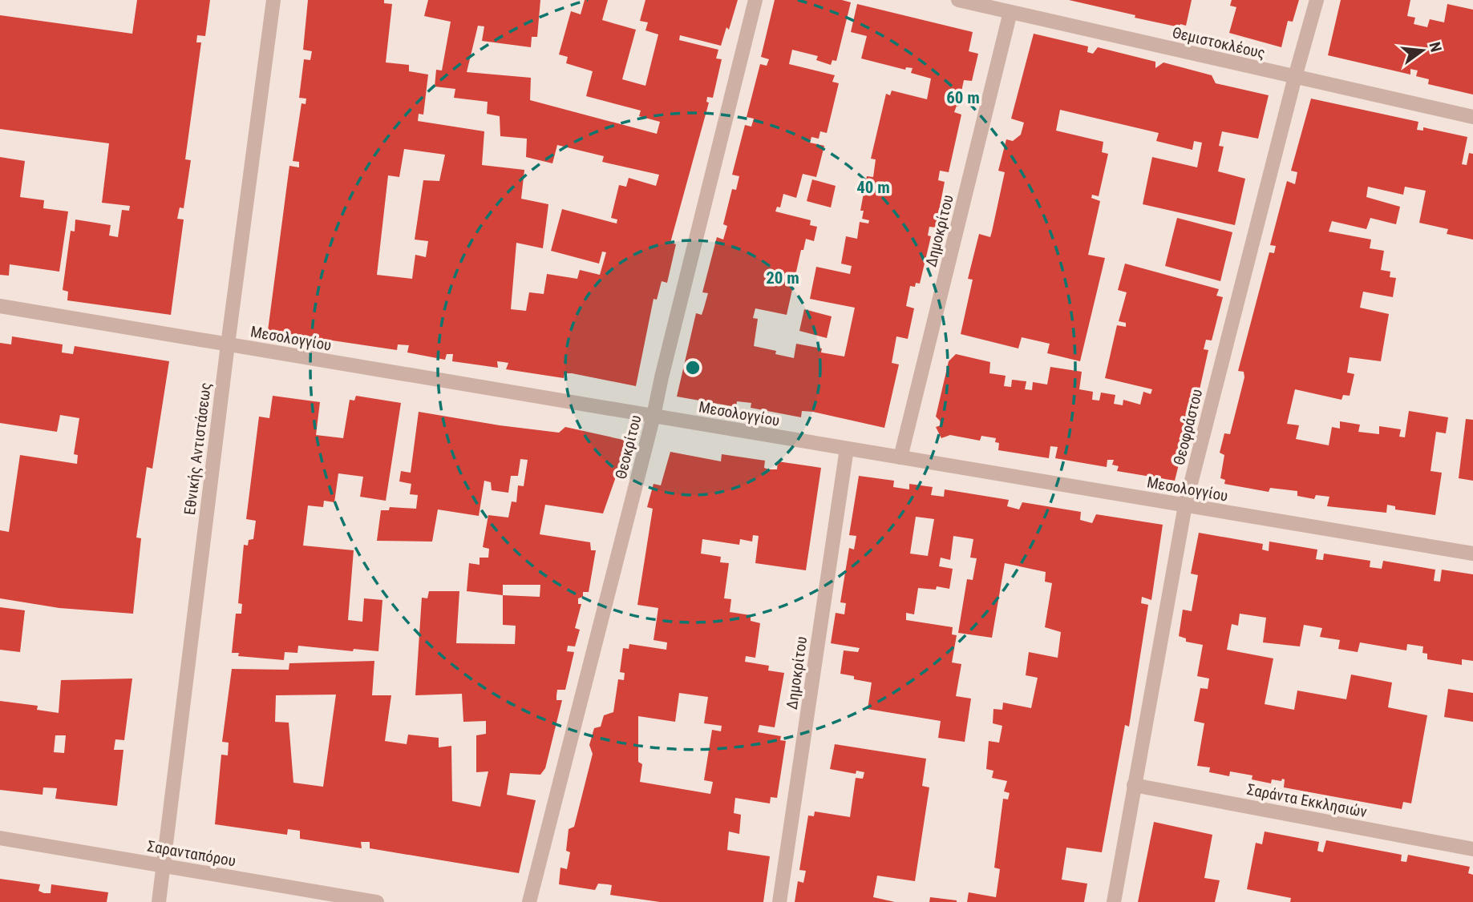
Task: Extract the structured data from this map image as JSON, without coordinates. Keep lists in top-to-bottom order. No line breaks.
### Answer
{"streets":{"street":["Θεμιστοκλέους","Δημοκρίτου","Μεσολογγίου","Θεοφράστου","Θεοκρίτου","Εθνικής Αντιστάσεως","Σαράντα Εκκλησιών","Σαρανταπόρου"]},"crossings":[["Θεμιστοκλέους","Δημοκρίτου"],["Θεμιστοκλέους","Θεοφράστου"],["Δημοκρίτου","Μεσολογγίου"],["Μεσολογγίου","Θεοφράστου"],["Μεσολογγίου","Θεοκρίτου"],["Μεσολογγίου","Εθνικής Αντιστάσεως"],["Θεοφράστου","Σαράντα Εκκλησιών"],["Εθνικής Αντιστάσεως","Σαρανταπόρου"]],"north":"right","rings":["60 m","40 m","20 m"]}
